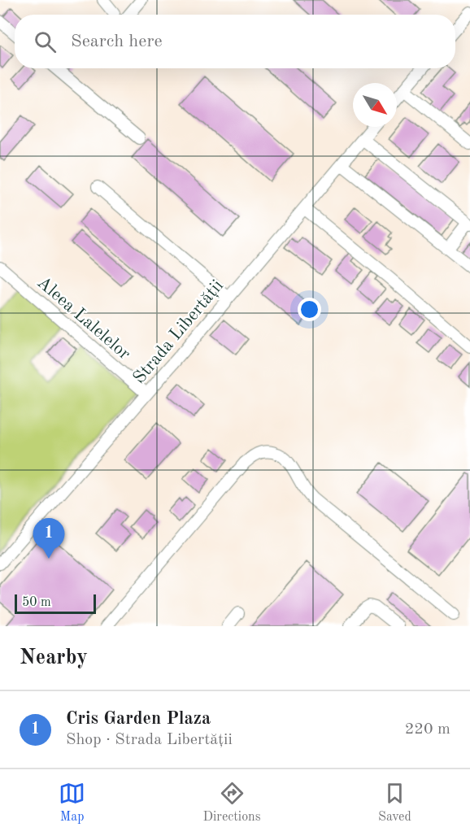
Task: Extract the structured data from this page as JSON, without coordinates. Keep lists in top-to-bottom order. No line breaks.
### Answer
{"streets":{"street":["Aleea Lalelelor","Strada Libertății"]},"crossings":[["Aleea Lalelelor","Strada Libertății"]],"scale_bar":"50 m","north":"bottom right","page":{"search":"Search here","pins":"1","scale":"50 m","heading":"Nearby","list":[{"mark":"1","name":"Cris Garden Plaza","note":"Shop · Strada Libertății","value":"220 m"}],"nav":["Map","Directions","Saved"]}}
